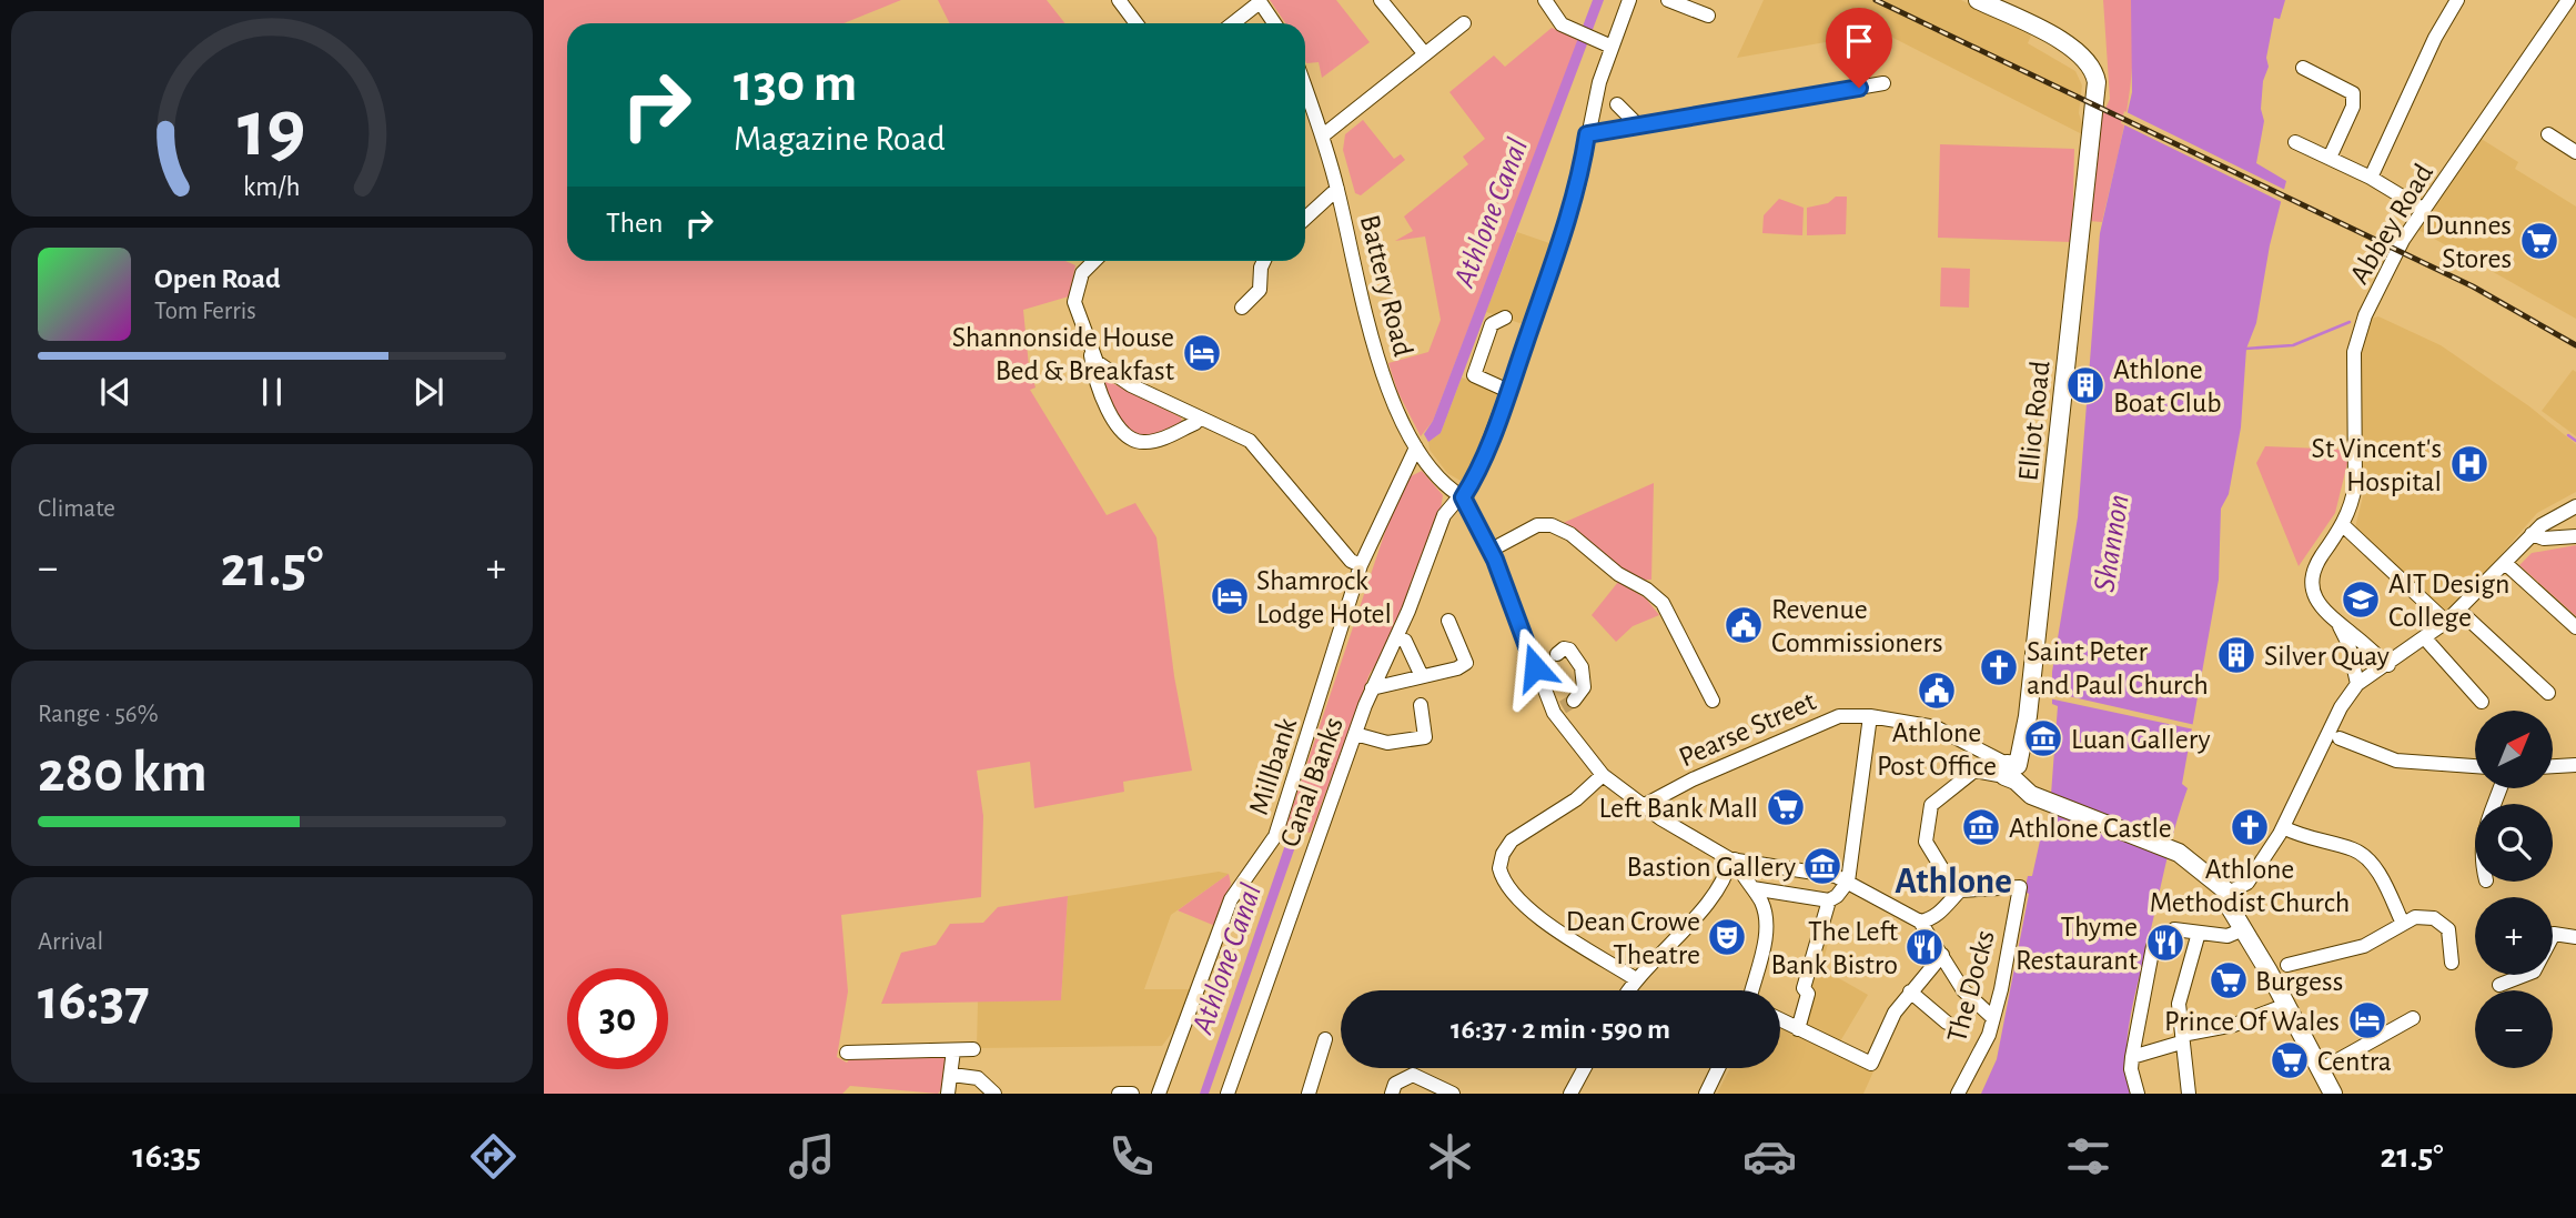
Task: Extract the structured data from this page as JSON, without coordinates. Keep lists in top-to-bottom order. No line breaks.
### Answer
{"streets":{"main road":["Elliot Road"],"street":["Abbey Road","Battery Road","Pearse Street","Millbank","Canal Banks","The Docks"]},"crossings":[["Battery Road","Pearse Street"],["Battery Road","Millbank"],["Battery Road","Canal Banks"],["Elliot Road","Pearse Street"]],"districts":["Athlone"],"water":["Athlone Canal","Shannon"],"places":{"supermarket":["Dunnes Stores","Left Bank Mall","Burgess","Centra"],"hotel":["Shannonside House Bed & Breakfast","Shamrock Lodge Hotel","Prince Of Wales"],"building":["Athlone Boat Club","Silver Quay"],"hospital":["St Vincent's Hospital"],"school or university":["AIT Design College"],"public building":["Revenue Commissioners","Athlone Post Office"],"church":["Saint Peter and Paul Church","Athlone Methodist Church"],"museum":["Luan Gallery","Athlone Castle","Bastion Gallery"],"theatre":["Dean Crowe Theatre"],"restaurant":["Thyme Restaurant","The Left Bank Bistro"]},"north":"top right","page":{"turn":["130 m","Magazine Road"],"then":"Then","song":["Open Road","Tom Ferris"],"tile":["Climate",["Range · 56%","280 km"],["Arrival","16:37"]],"heat":["−","21.5°","+"],"map_buttons":["+","−"],"limit":"30","trip":"16:37 · 2 min · 590 m","tabs":["16:35","21.5°"],"gauge":["19","km/h"]}}
